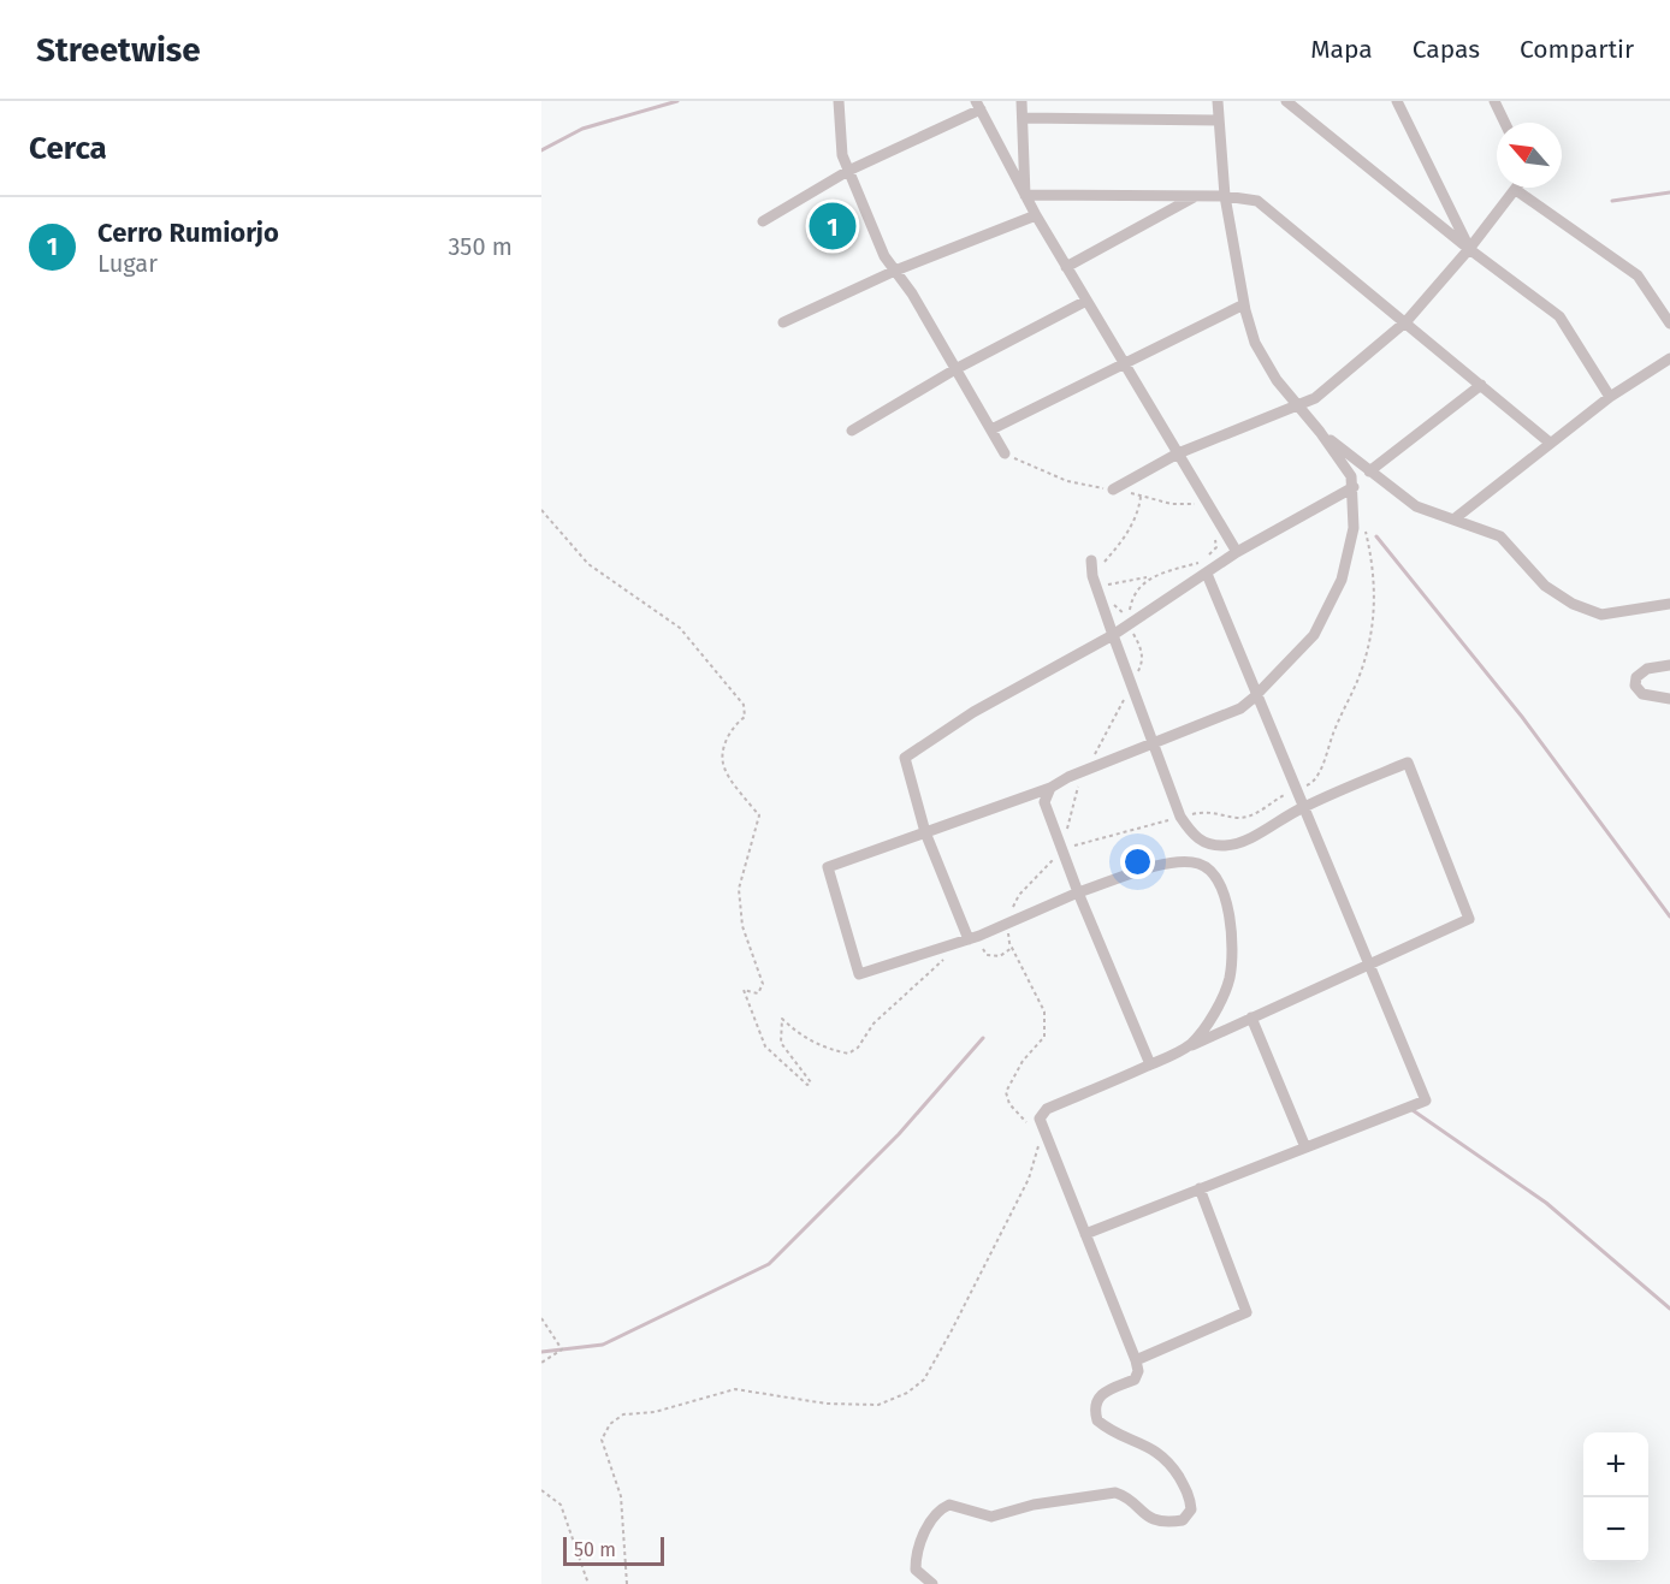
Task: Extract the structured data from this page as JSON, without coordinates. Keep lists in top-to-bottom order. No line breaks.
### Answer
{"scale_bar":"50 m","north":"top left","page":{"header":"Streetwise","nav":["Mapa","Capas","Compartir"],"heading":"Cerca","list":[{"mark":"1","name":"Cerro Rumiorjo","note":"Lugar","value":"350 m"}],"pins":"1","map_buttons":["+","−"],"scale":"50 m"}}
